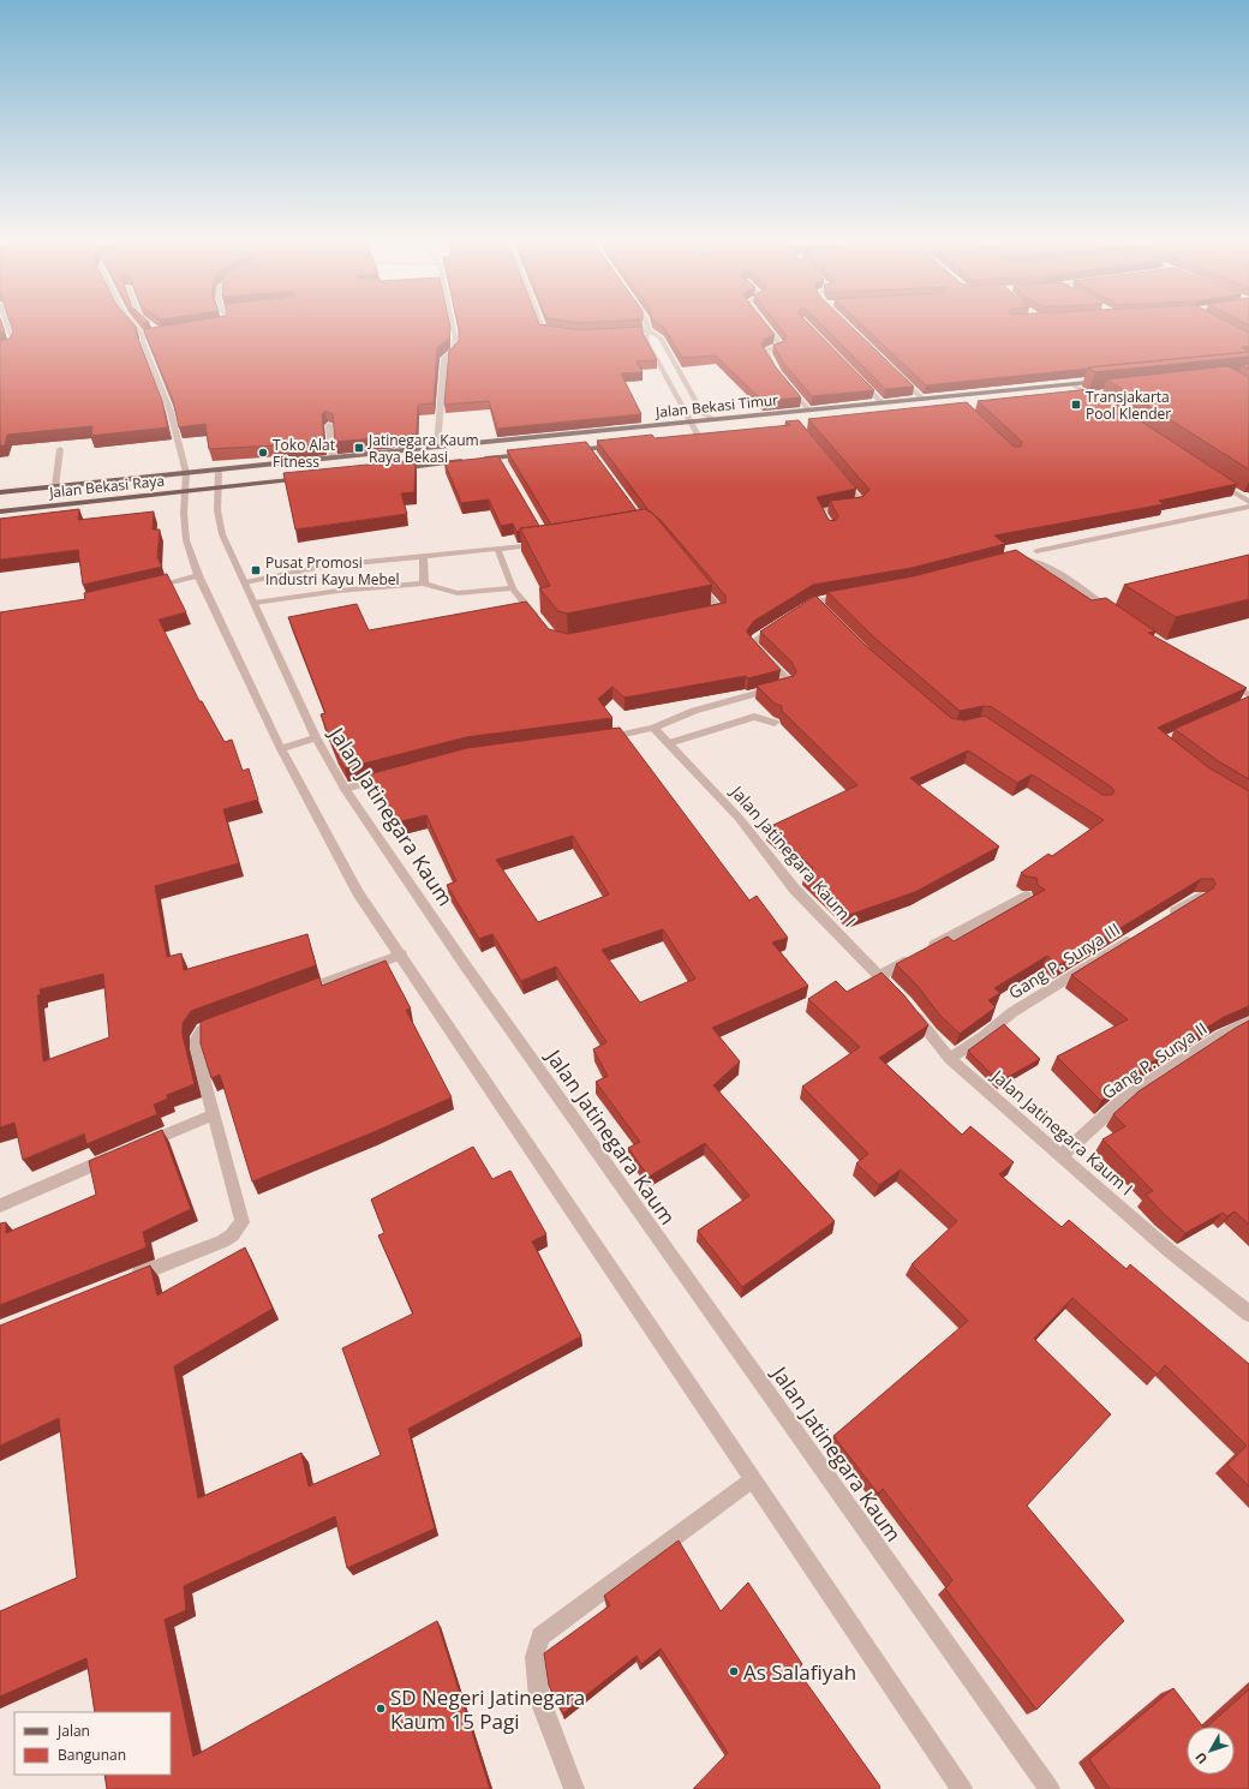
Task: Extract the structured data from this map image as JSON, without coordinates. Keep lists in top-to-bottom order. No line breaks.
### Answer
{"streets":{"main road":["Jalan Bekasi Timur","Jalan Bekasi Raya"],"street":["Jalan Jatinegara Kaum","Jalan Jatinegara Kaum I","Gang P. Surya III","Gang P. Surya II"]},"crossings":[["Jalan Bekasi Timur","Jalan Bekasi Raya"],["Jalan Bekasi Timur","Jalan Jatinegara Kaum"],["Jalan Bekasi Raya","Jalan Jatinegara Kaum"],["Jalan Jatinegara Kaum I","Gang P. Surya III"],["Jalan Jatinegara Kaum I","Gang P. Surya II"]],"places":{"transit":["Transjakarta Pool Klender","Jatinegara Kaum Raya Bekasi","Pusat Promosi Industri Kayu Mebel"],"other":["Toko Alat Fitness","As Salafiyah","SD Negeri Jatinegara Kaum 15 Pagi"]},"legend":["Jalan","Bangunan"],"north":"bottom left"}
